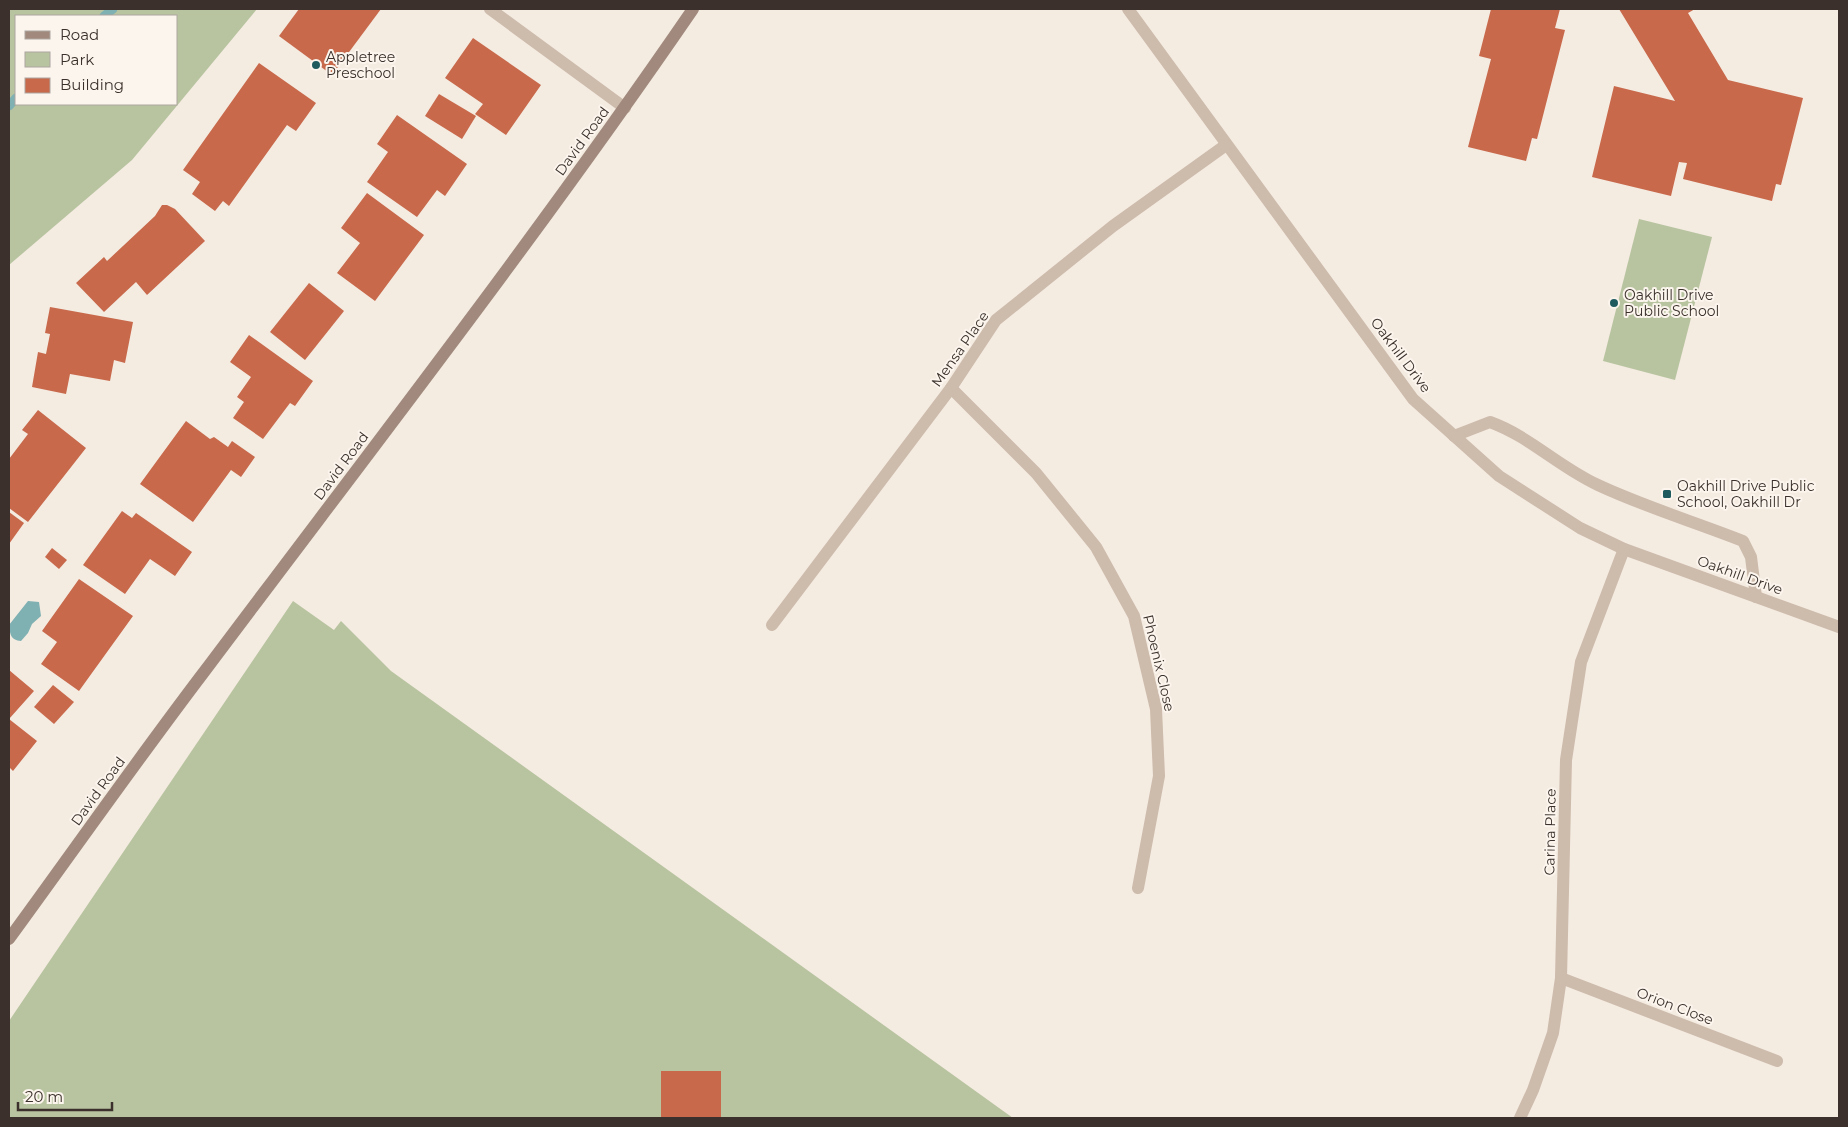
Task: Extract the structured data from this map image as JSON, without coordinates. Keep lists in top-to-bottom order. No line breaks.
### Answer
{"streets":{"street":["David Road","Mensa Place","Oakhill Drive","Phoenix Close","Carina Place","Orion Close"]},"crossings":[["Mensa Place","Oakhill Drive"],["Mensa Place","Phoenix Close"],["Oakhill Drive","Carina Place"],["Carina Place","Orion Close"]],"places":{"other":["Appletree Preschool","Oakhill Drive Public School"],"transit":["Oakhill Drive Public School, Oakhill Dr"]},"legend":["Road","Park","Building"],"scale_bar":"20 m"}
